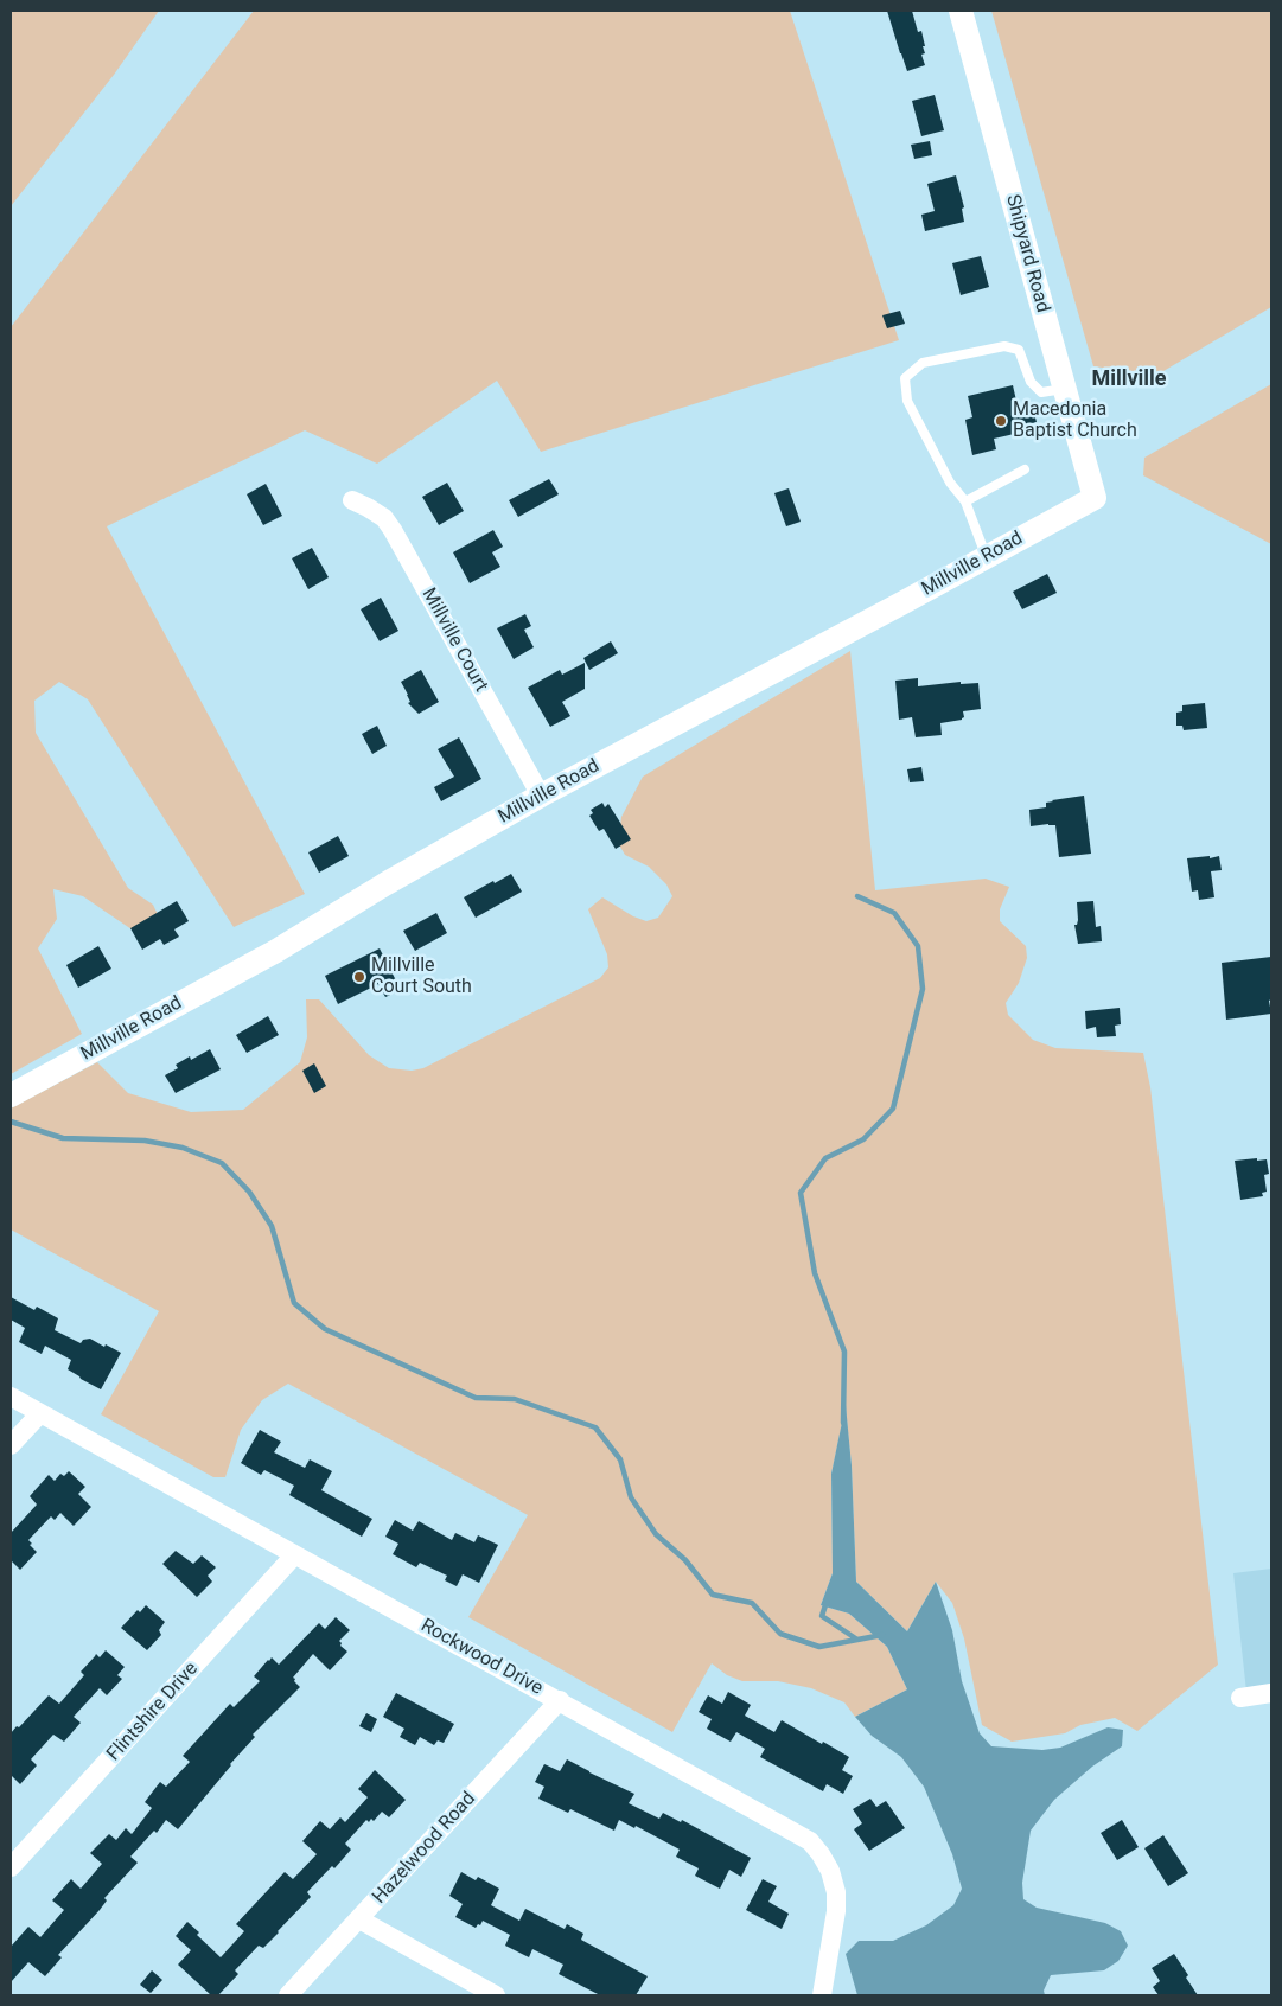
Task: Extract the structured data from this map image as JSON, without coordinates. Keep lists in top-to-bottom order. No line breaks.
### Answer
{"streets":{"street":["Shipyard Road","Millville Road","Millville Court","Rockwood Drive","Flintshire Drive","Hazelwood Road"]},"crossings":[["Shipyard Road","Millville Road"],["Millville Road","Millville Court"],["Rockwood Drive","Flintshire Drive"],["Rockwood Drive","Hazelwood Road"]],"districts":["Millville"],"places":["Macedonia Baptist Church","Millville Court South"]}
